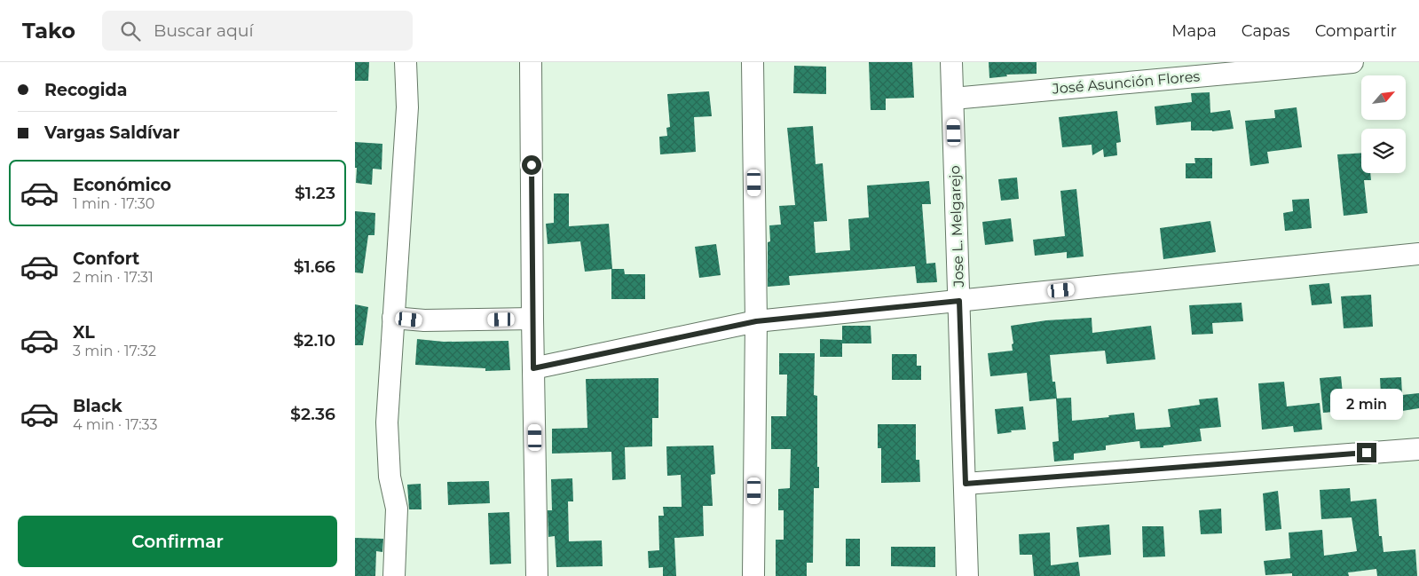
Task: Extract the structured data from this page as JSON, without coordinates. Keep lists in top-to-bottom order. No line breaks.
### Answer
{"streets":{"street":["José Asunción Flores","Jose L. Melgarejo"]},"crossings":[["José Asunción Flores","Jose L. Melgarejo"]],"north":"top right","page":{"header":"Tako","search":"Buscar aquí","nav":["Mapa","Capas","Compartir"],"banner":["Recogida","Vargas Saldívar"],"list":[{"name":"Económico","note":"1 min · 17:30","value":"$1.23"},{"name":"Confort","note":"2 min · 17:31","value":"$1.66"},{"name":"XL","note":"3 min · 17:32","value":"$2.10"},{"name":"Black","note":"4 min · 17:33","value":"$2.36"}],"bubble":"2 min","buttons":"Confirmar"}}
